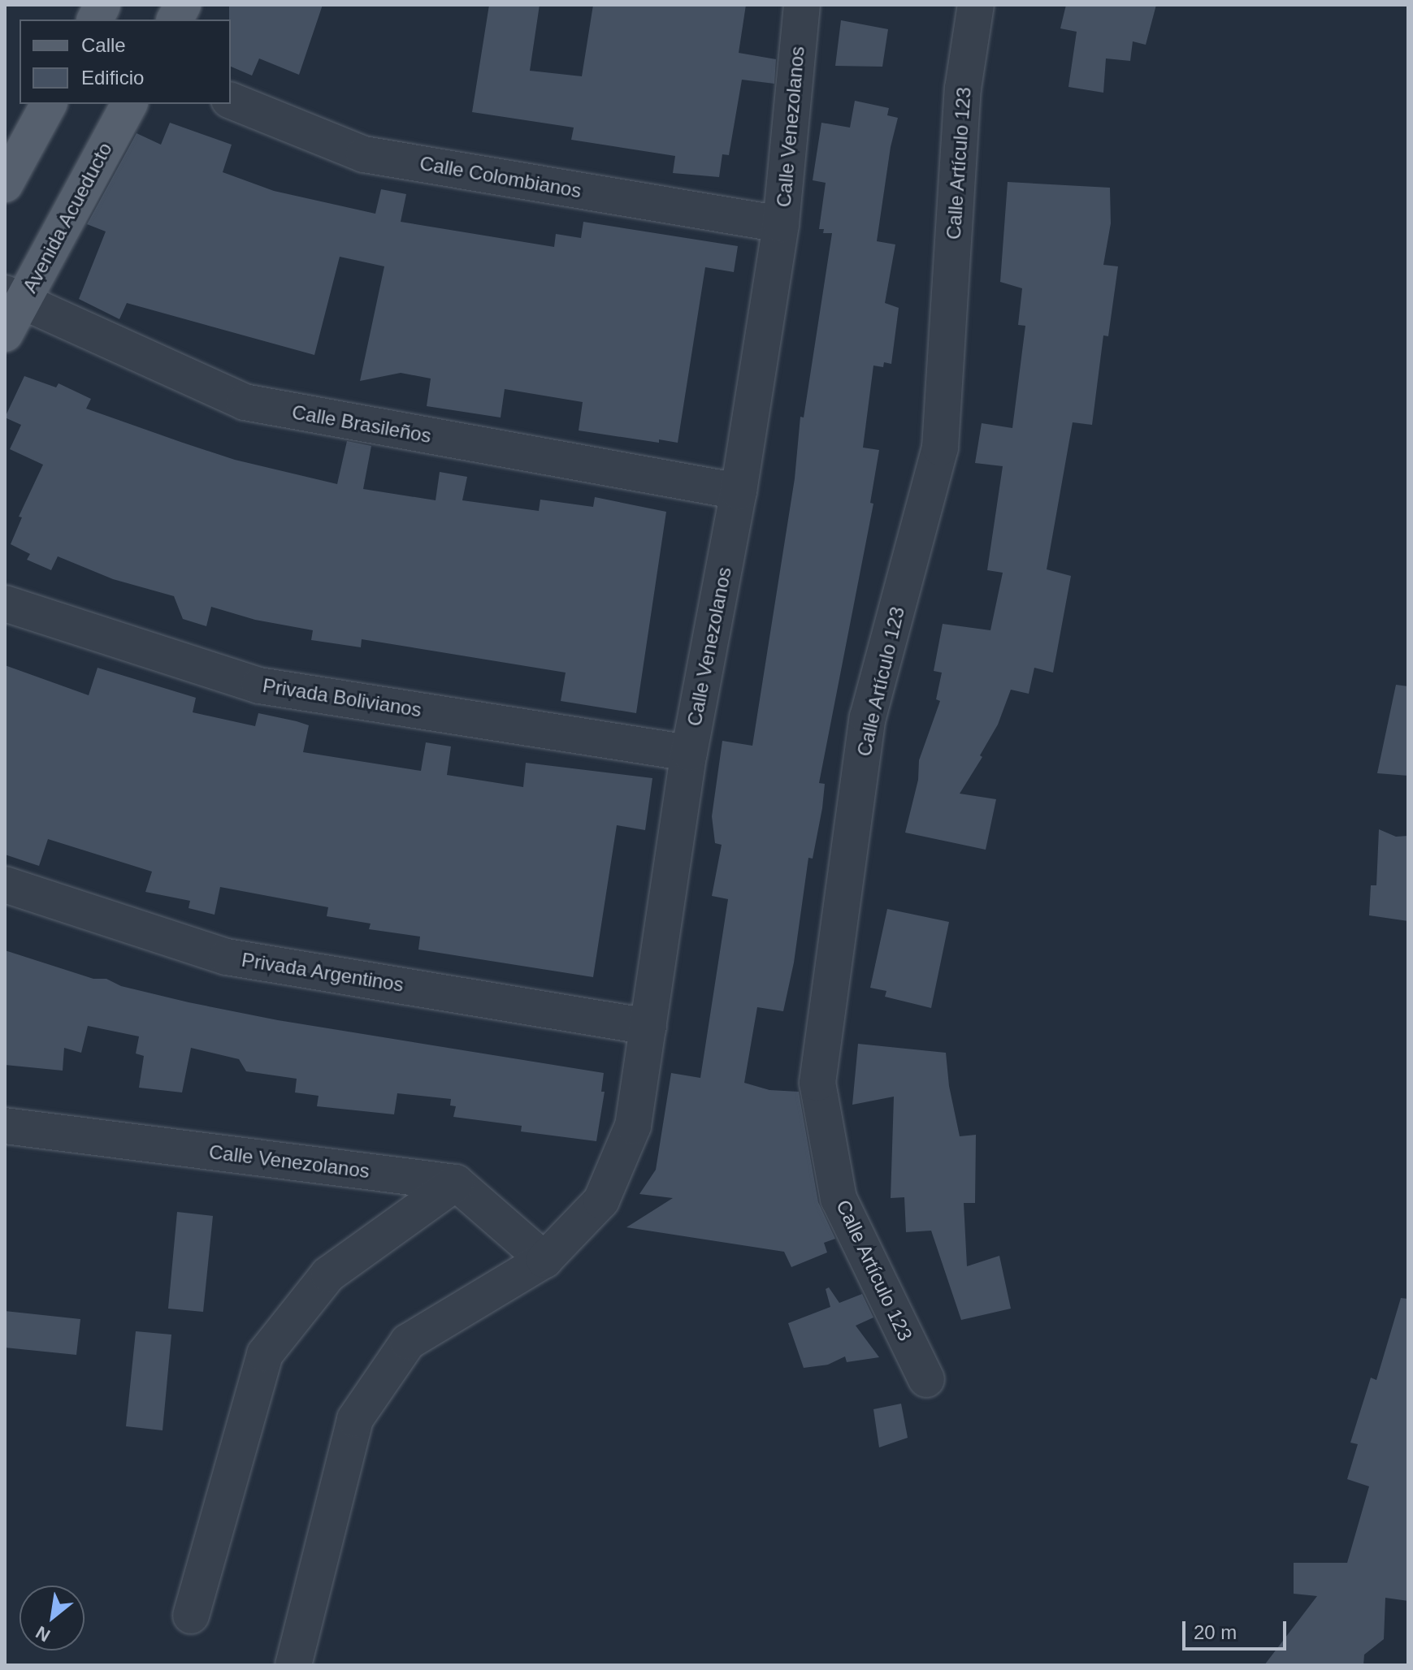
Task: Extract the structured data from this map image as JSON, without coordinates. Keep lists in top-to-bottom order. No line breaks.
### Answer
{"streets":{"main road":["Avenida Acueducto"],"street":["Calle Venezolanos","Calle Artículo 123","Calle Colombianos","Calle Brasileños","Privada Bolivianos","Privada Argentinos"]},"crossings":[["Calle Venezolanos","Calle Colombianos"],["Calle Venezolanos","Calle Brasileños"],["Calle Venezolanos","Privada Bolivianos"],["Calle Venezolanos","Privada Argentinos"],["Avenida Acueducto","Calle Brasileños"]],"legend":["Calle","Edificio"],"scale_bar":"20 m","north":"bottom left"}
